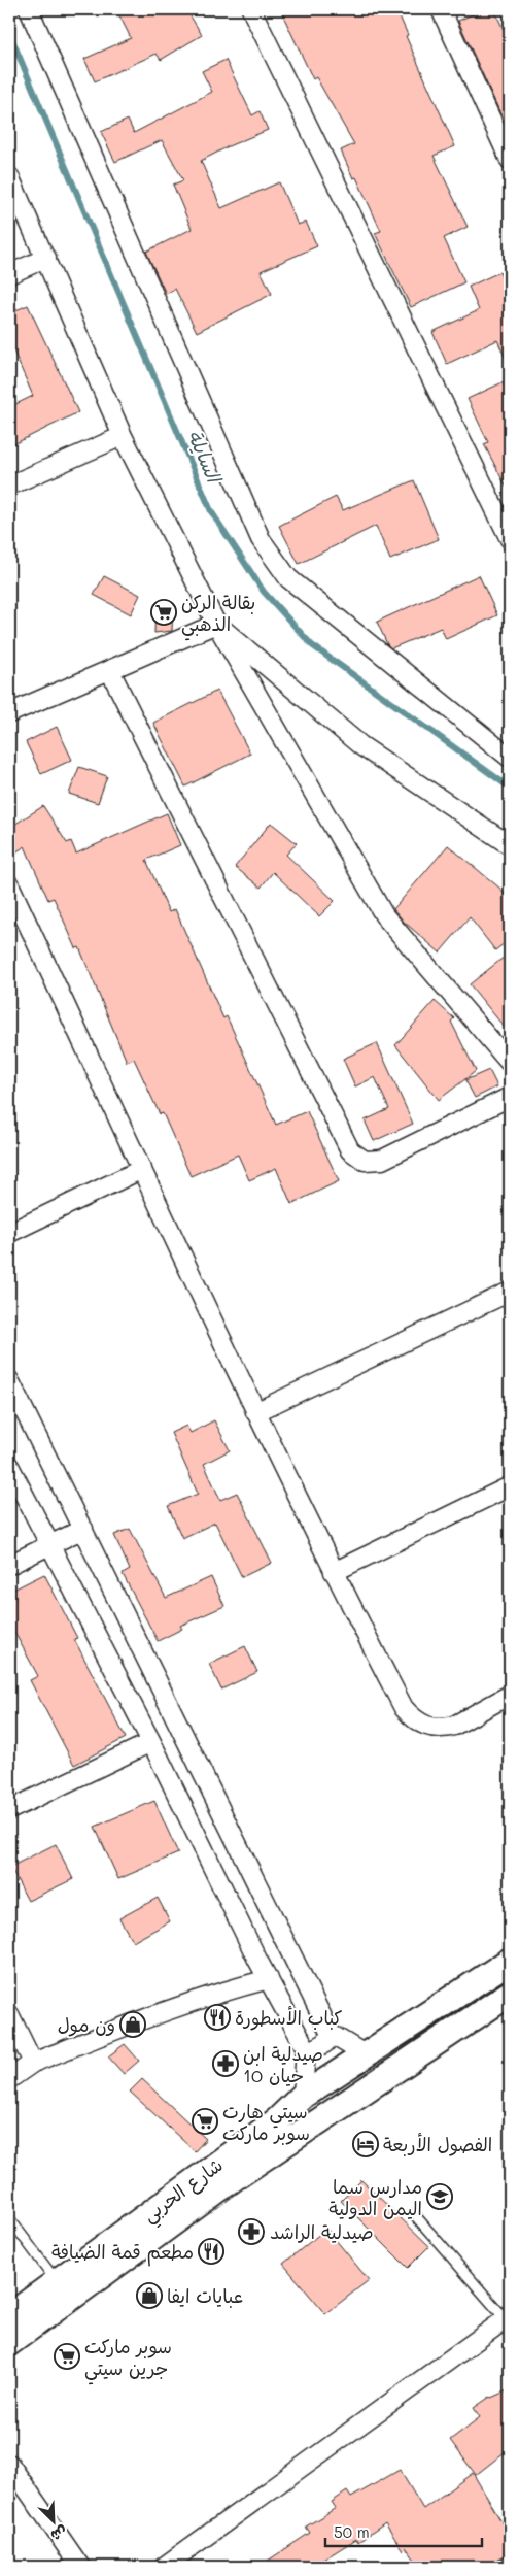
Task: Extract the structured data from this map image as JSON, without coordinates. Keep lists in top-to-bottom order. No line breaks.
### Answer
{"streets":{"street":["شارع الحربي"]},"water":["السايلة"],"places":{"supermarket":["بقالة الركن الذهبي","سيتي هارت سوبر ماركت","سوبر ماركت جرين سيتي"],"restaurant":["كباب الأسطورة","مطعم قمة الضيافة"],"shop":["ون مول","عبايات ايفا"],"pharmacy":["صيدلية ابن حيان 10","صيدلية الراشد"],"hotel":["الفصول الأربعة"],"school or university":["مدارس سما اليمن الدولية"]},"scale_bar":"50 m","north":"bottom right"}
